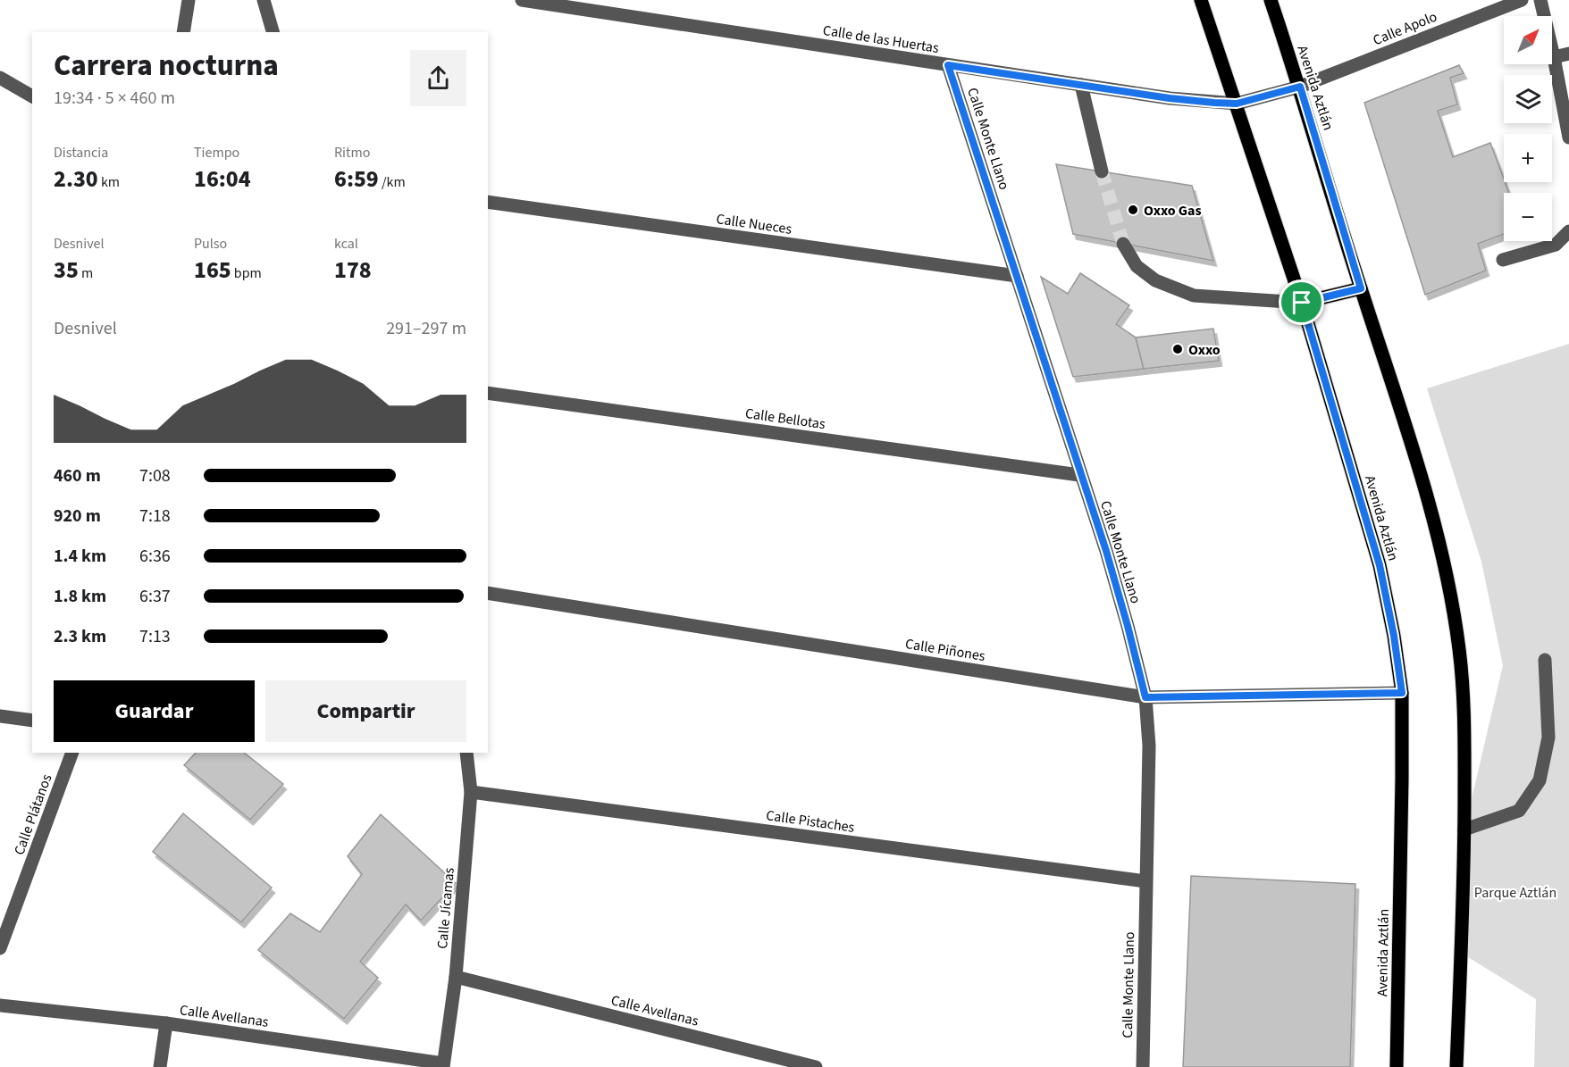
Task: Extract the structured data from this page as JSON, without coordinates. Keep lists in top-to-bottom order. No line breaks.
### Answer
{"streets":{"main road":["Avenida Aztlán"],"street":["Calle Apolo","Calle de las Huertas","Calle Monte Llano","Calle Nueces","Calle Bellotas","Calle Piñones","Calle Plátanos","Calle Pistaches","Calle Jícamas","Calle Avellanas"]},"crossings":[["Calle Apolo","Calle de las Huertas"],["Calle Apolo","Avenida Aztlán"],["Calle de las Huertas","Avenida Aztlán"],["Calle de las Huertas","Calle Monte Llano"],["Avenida Aztlán","Calle Piñones"],["Calle Monte Llano","Calle Nueces"],["Calle Monte Llano","Calle Bellotas"],["Calle Monte Llano","Calle Piñones"],["Calle Monte Llano","Calle Pistaches"],["Calle Pistaches","Calle Jícamas"],["Calle Jícamas","Calle Avellanas"]],"parks":["Parque Aztlán"],"places":["Oxxo Gas","Oxxo"],"north":"top right","page":{"map_buttons":["+","−"],"heading":["Carrera nocturna","19:34 · 5 × 460 m"],"stats":[["Distancia","2.30 km"],["Tiempo","16:04"],["Ritmo","6:59 /km"],["Desnivel","35 m"],["Pulso","165 bpm"],["kcal","178"]],"chart":["Desnivel","291–297 m"],"list":[{"name":"460 m","note":"7:08"},{"name":"920 m","note":"7:18"},{"name":"1.4 km","note":"6:36"},{"name":"1.8 km","note":"6:37"},{"name":"2.3 km","note":"7:13"}],"buttons":["Guardar","Compartir"]}}
